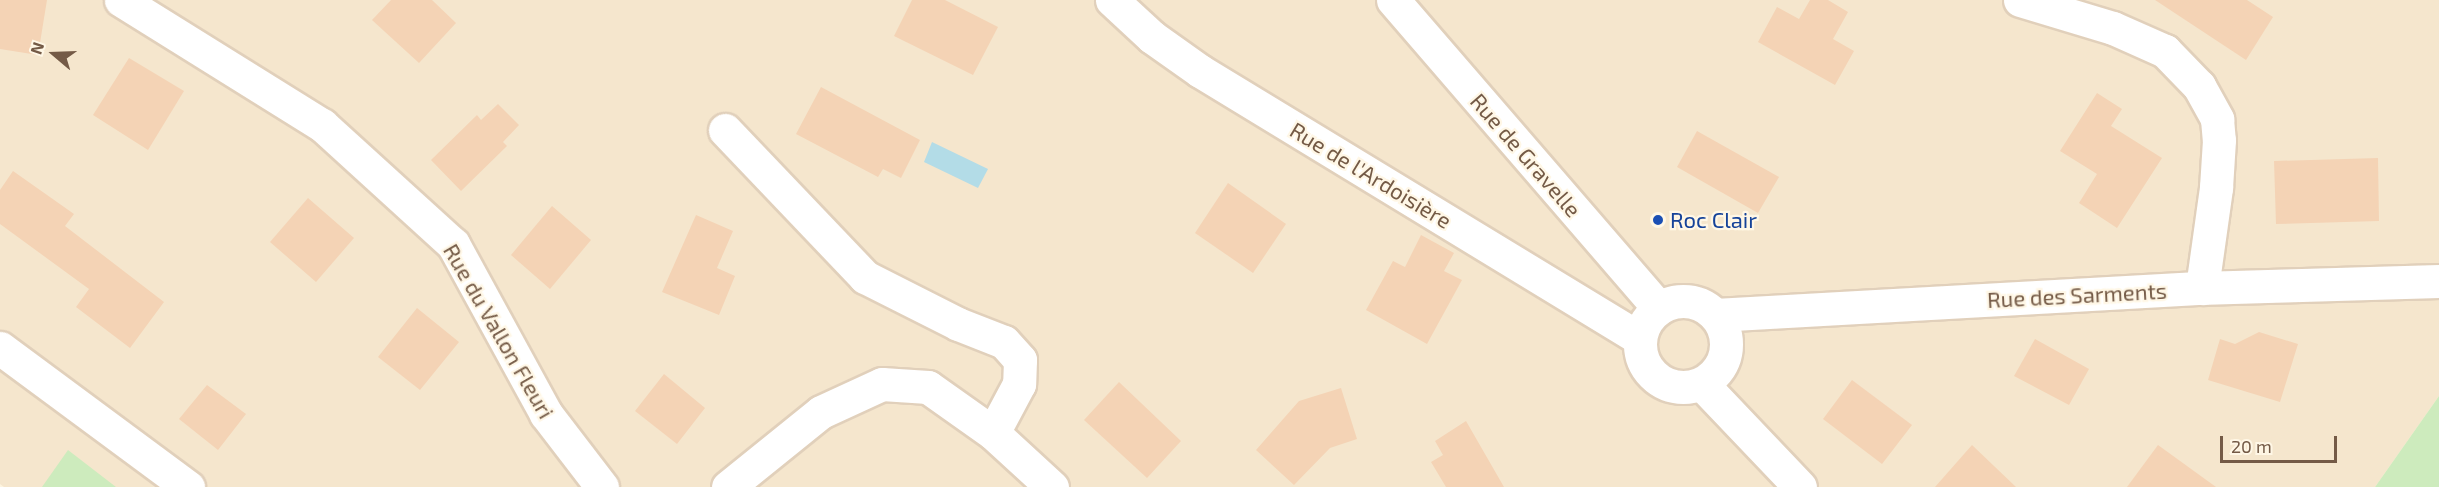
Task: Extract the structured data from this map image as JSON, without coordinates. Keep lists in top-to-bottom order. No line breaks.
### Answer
{"streets":{"street":["Rue de Gravelle","Rue de l'Ardoisière","Rue des Sarments","Rue du Vallon Fleuri"]},"crossings":[["Rue de Gravelle","Rue de l'Ardoisière"],["Rue de Gravelle","Rue des Sarments"],["Rue de l'Ardoisière","Rue des Sarments"]],"places":["Roc Clair"],"scale_bar":"20 m","north":"left"}
